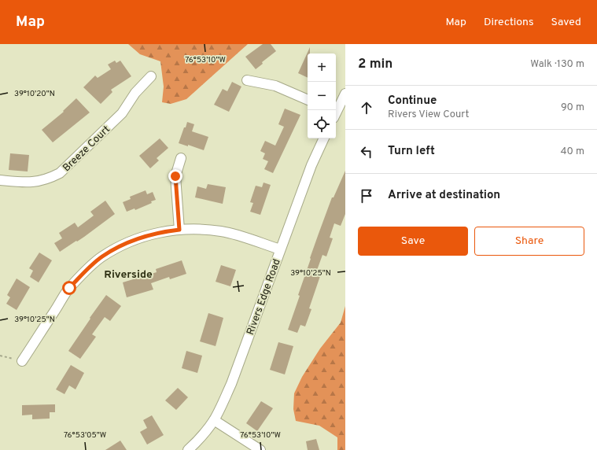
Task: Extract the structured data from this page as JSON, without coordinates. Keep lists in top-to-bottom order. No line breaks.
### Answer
{"streets":{"street":["Breeze Court","Rivers Edge Road"]},"districts":["Riverside"],"page":{"header":"Map","nav":["Map","Directions","Saved"],"heading":["2 min","Walk · 130 m"],"map_buttons":["+","−"],"list":[["Continue","Rivers View Court","90 m"],["Turn left","40 m"],"Arrive at destination"],"buttons":["Save","Share"]},"coordinates":["76°53'10\"W","39°10'20\"N","39°10'25\"N","76°53'05\"W"]}
